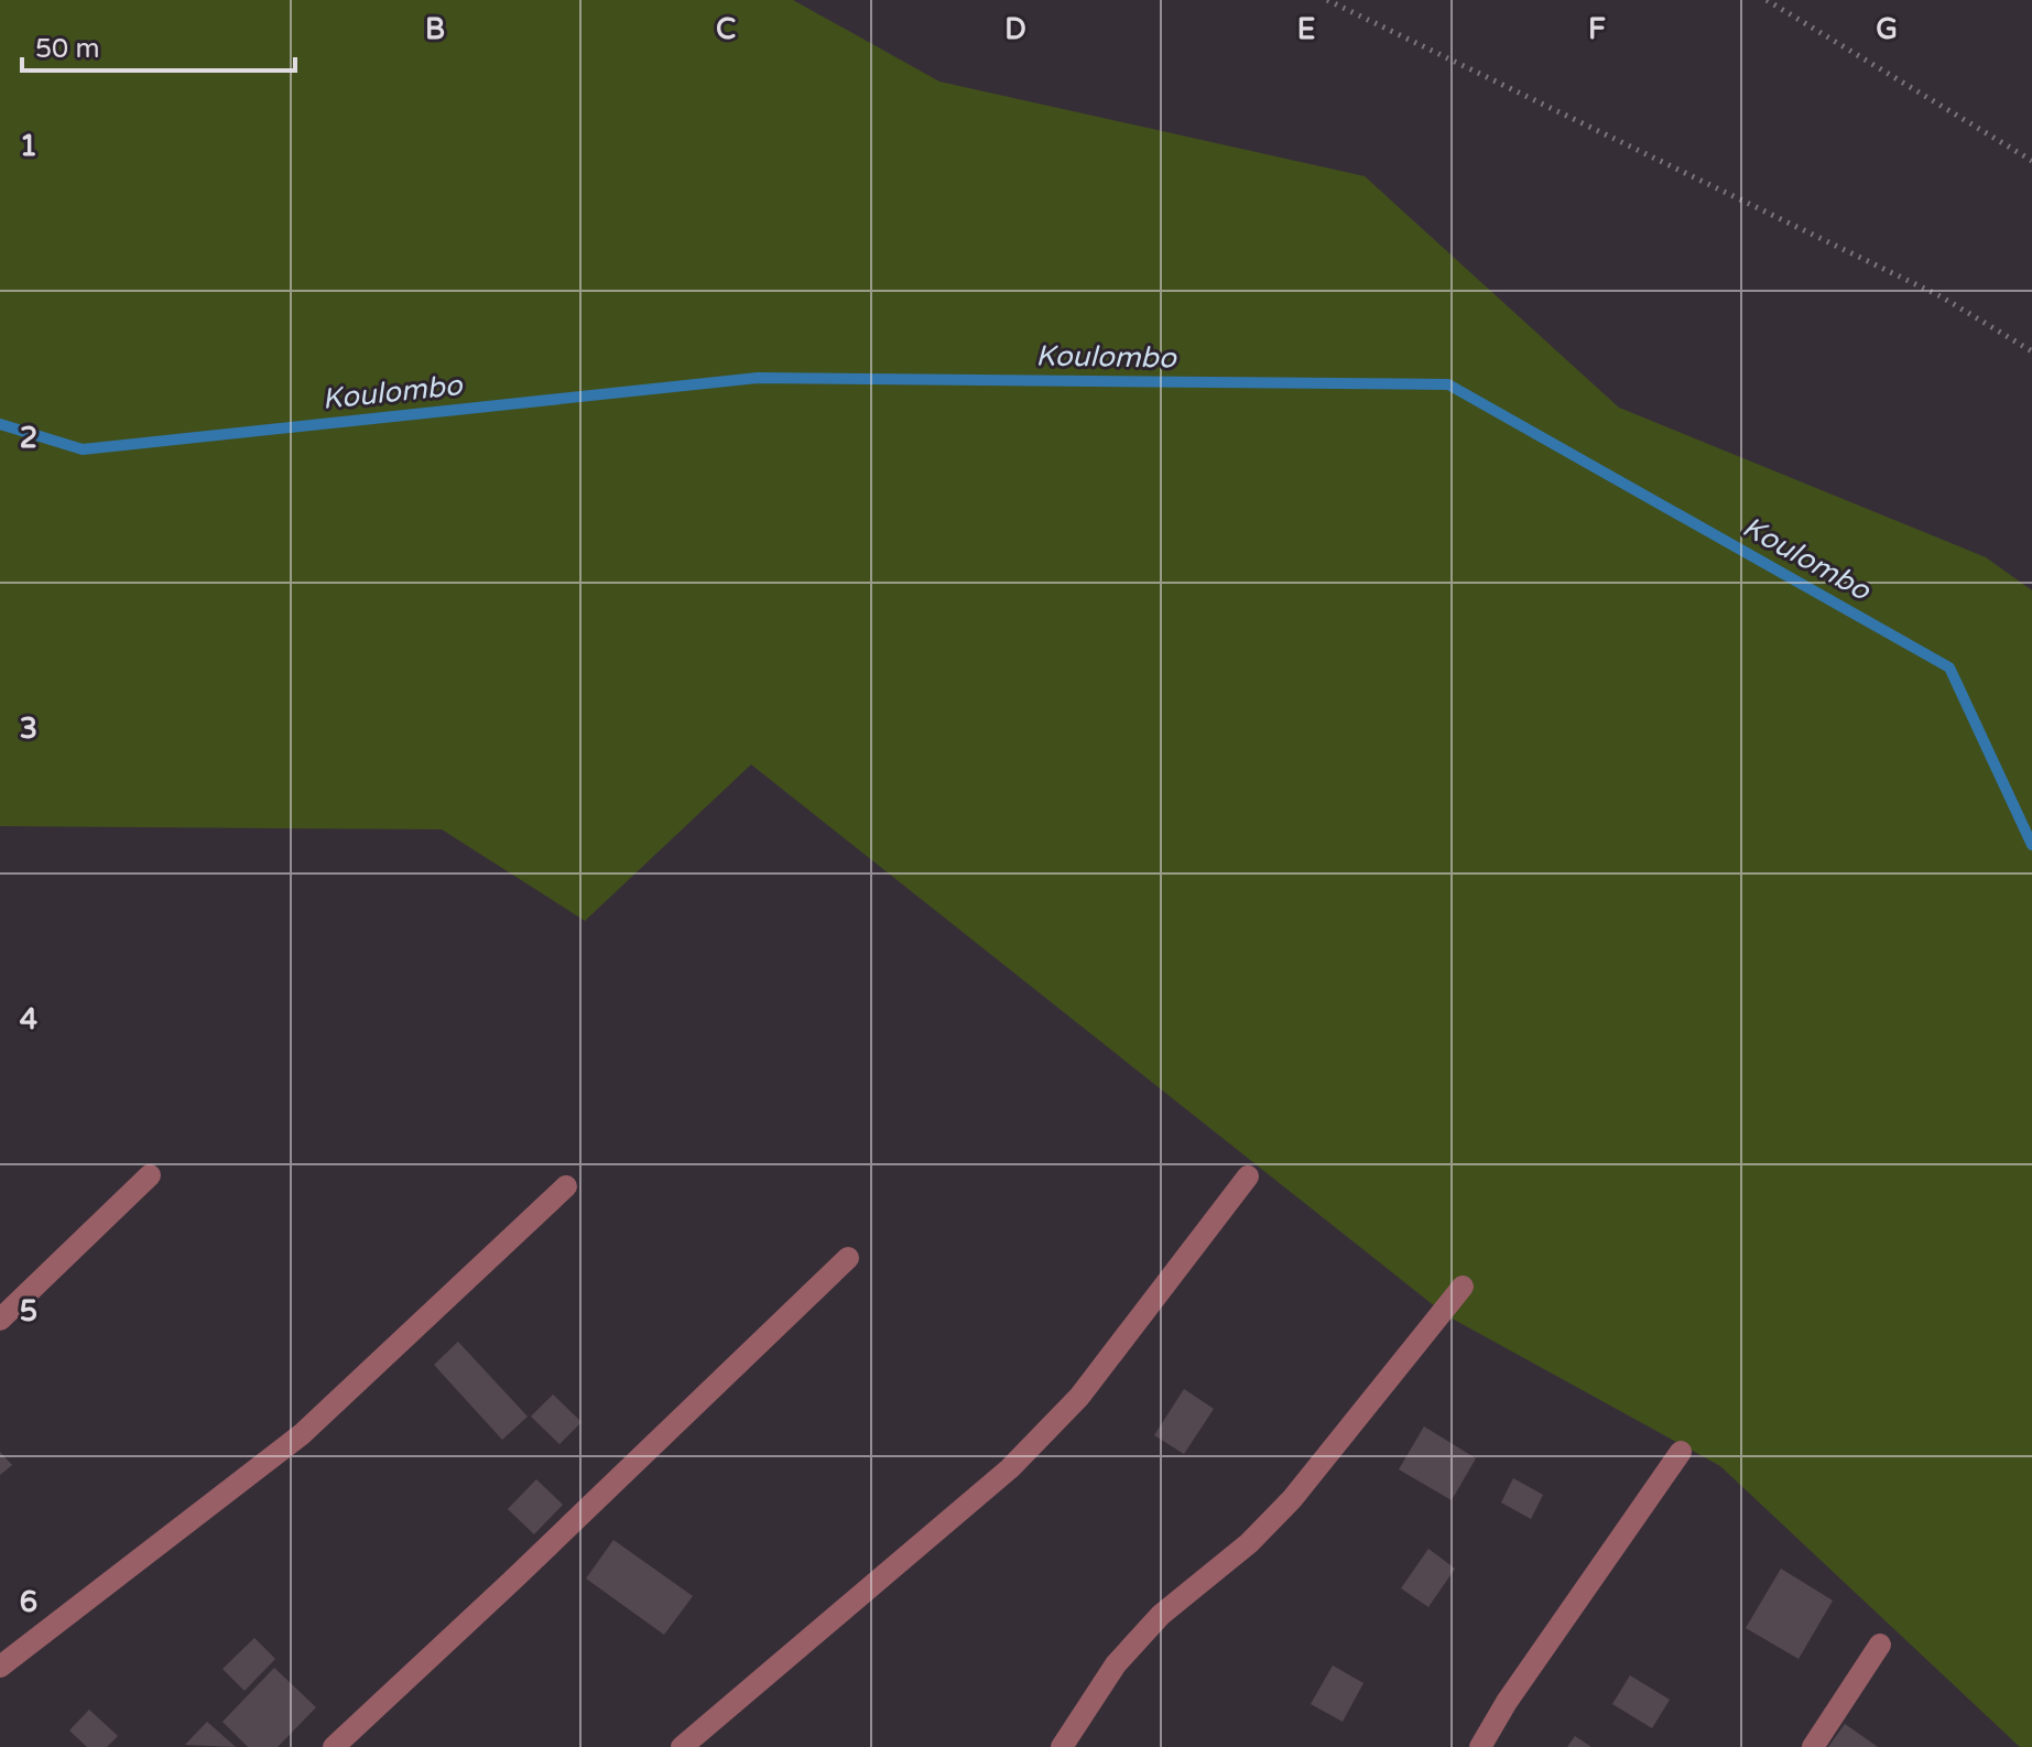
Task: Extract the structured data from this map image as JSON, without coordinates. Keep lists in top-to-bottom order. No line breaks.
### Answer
{"water":["Koulombo"],"scale_bar":"50 m","grid":{"columns":["B","C","D","E","F","G"],"rows":["1","2","3","4","5","6"]}}
